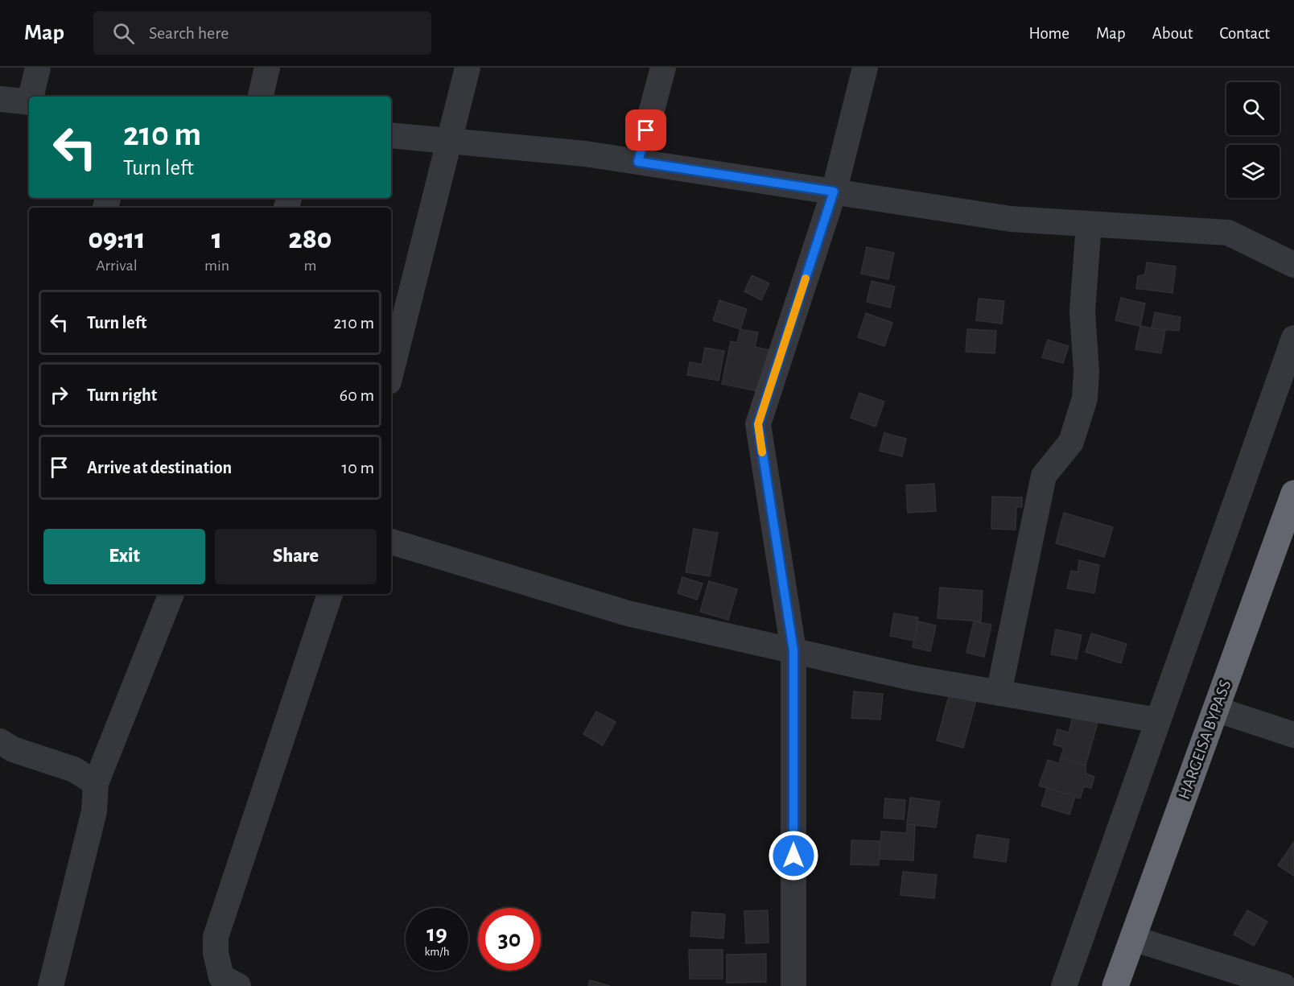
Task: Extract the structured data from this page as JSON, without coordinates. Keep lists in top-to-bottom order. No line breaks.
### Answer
{"streets":{"highway":["HARGEISA BYPASS"]},"page":{"header":"Map","search":"Search here","nav":["Home","Map","About","Contact"],"turn":["210 m","Turn left"],"eta":["09:11","Arrival","1","min","280","m"],"list":[{"name":"Turn left","value":"210 m"},{"name":"Turn right","value":"60 m"},{"name":"Arrive at destination","value":"10 m"}],"buttons":["Exit","Share"],"speed":"19 km/h","limit":"30"}}
